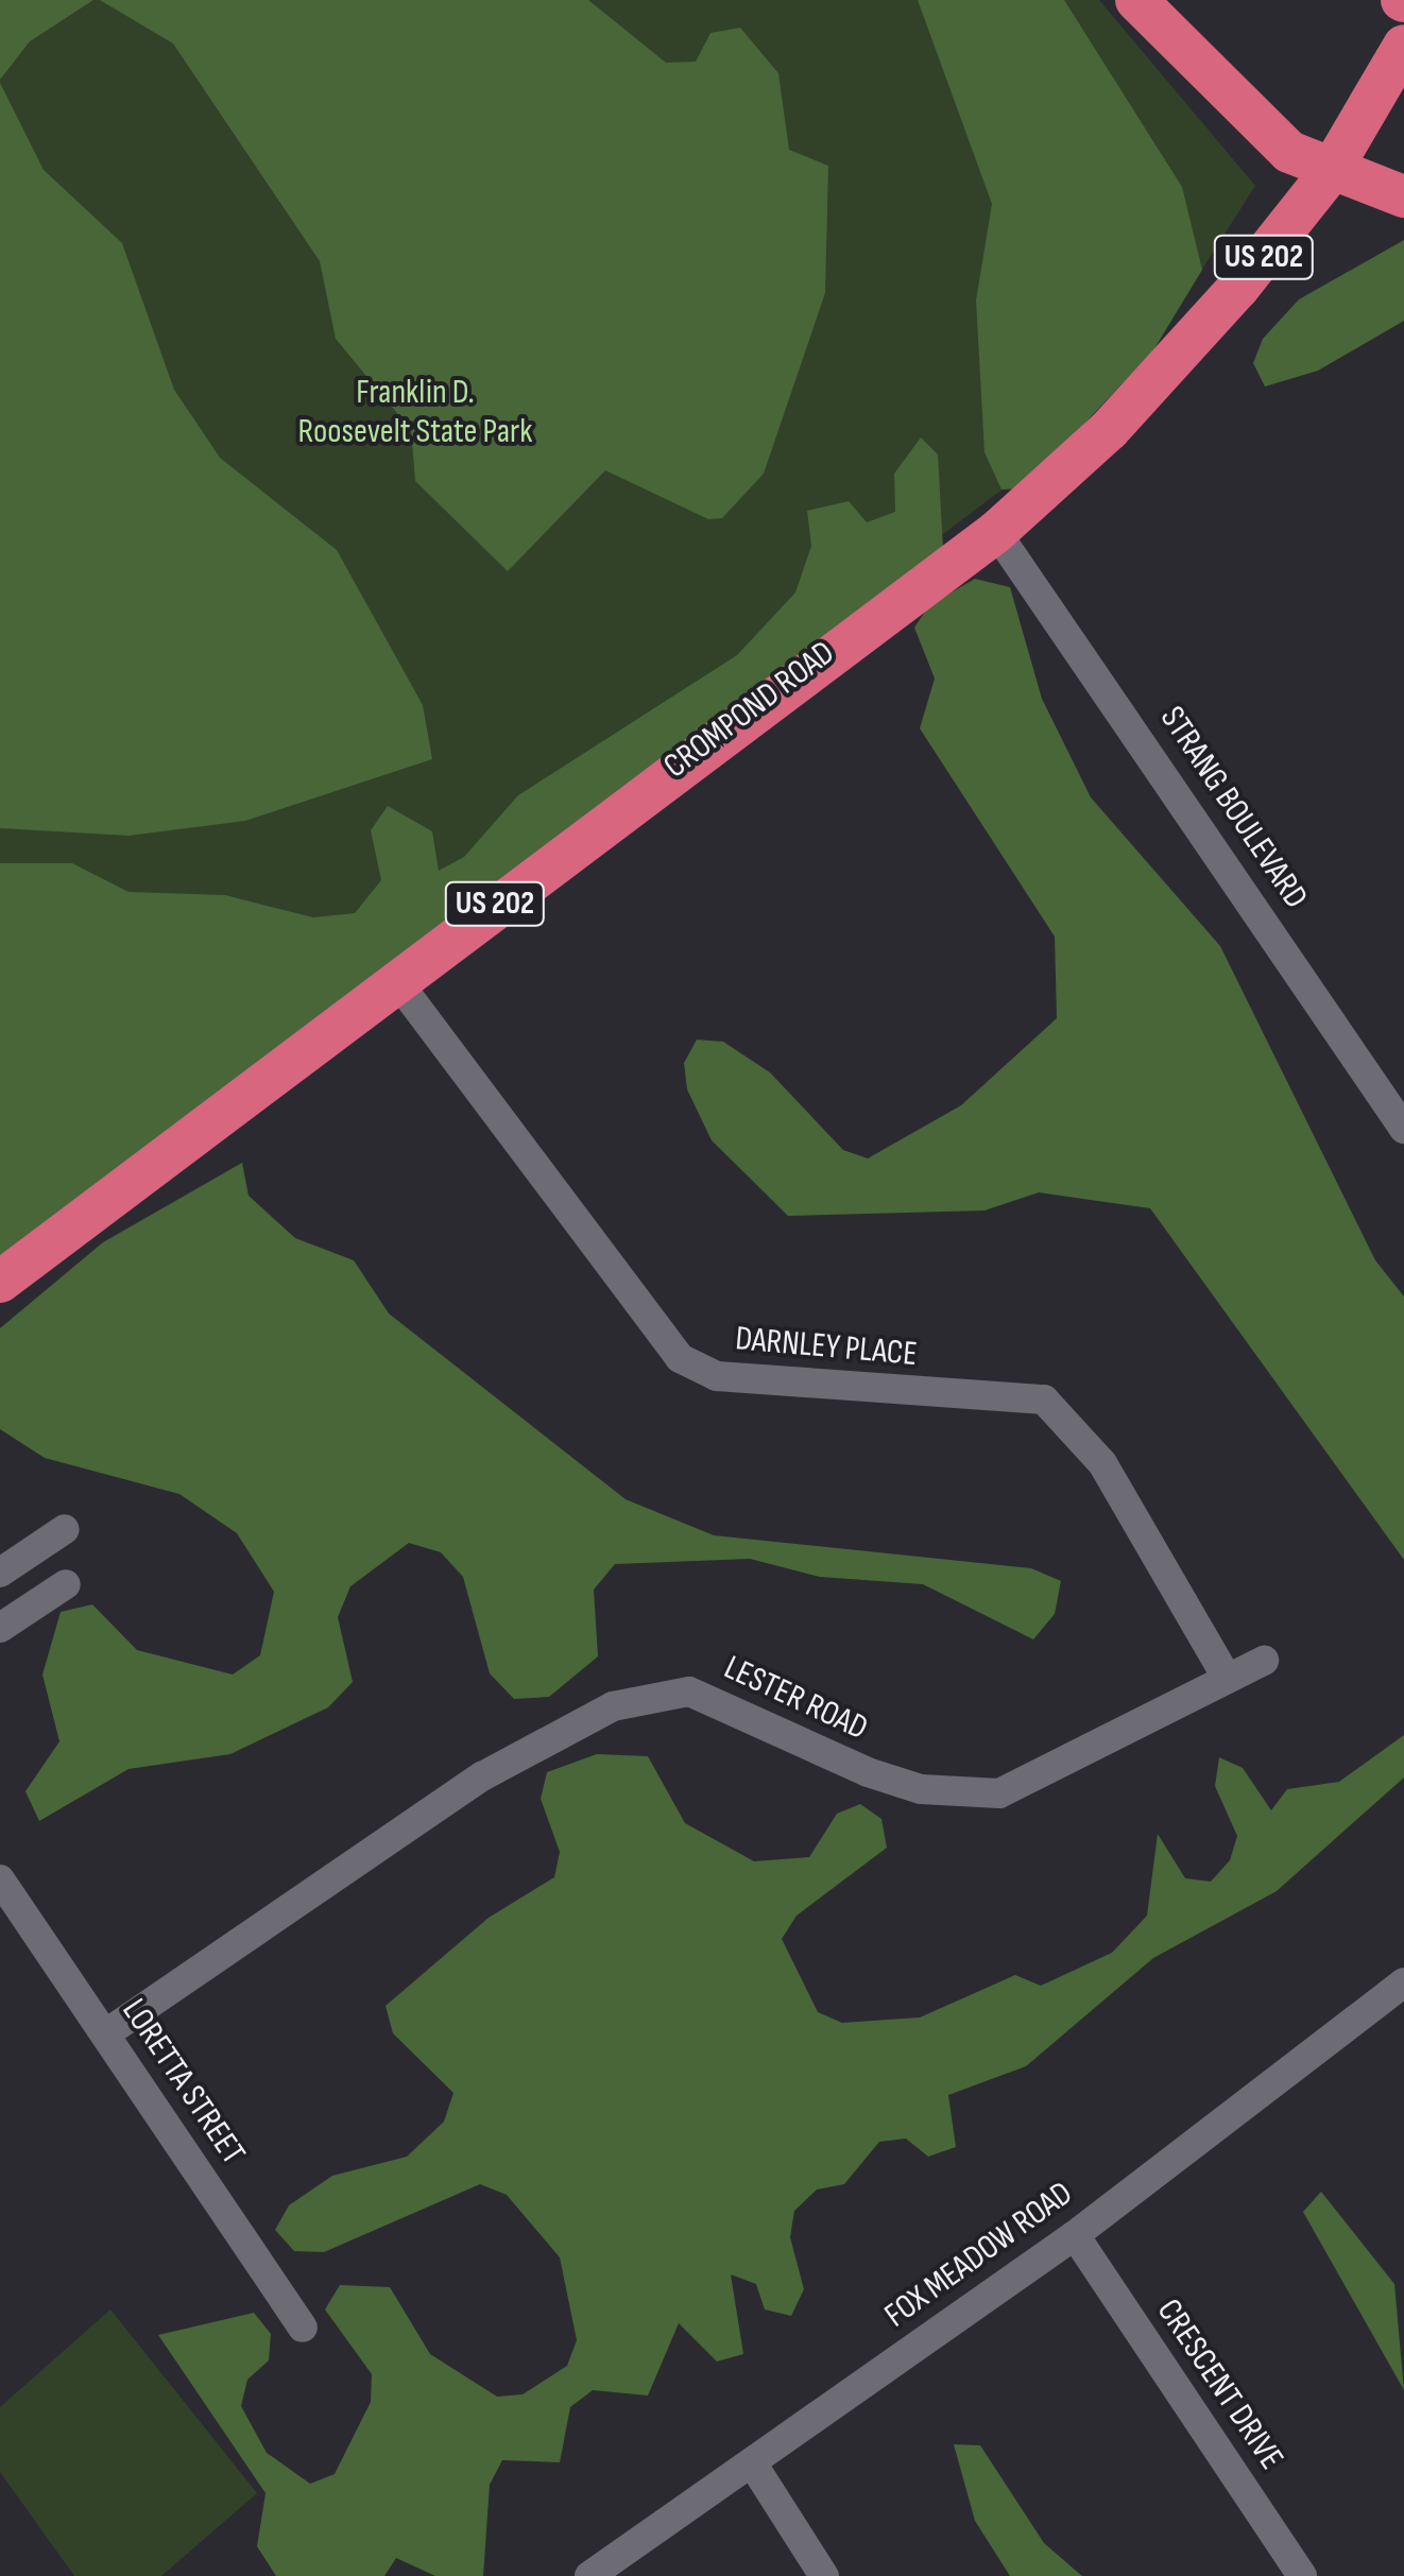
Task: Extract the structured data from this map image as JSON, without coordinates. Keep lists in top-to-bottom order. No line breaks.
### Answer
{"streets":{"highway":["US 202","CROMPOND ROAD"],"street":["STRANG BOULEVARD","DARNLEY PLACE","LESTER ROAD","LORETTA STREET","FOX MEADOW ROAD","CRESCENT DRIVE"]},"crossings":[["CROMPOND ROAD","STRANG BOULEVARD"],["CROMPOND ROAD","DARNLEY PLACE"],["DARNLEY PLACE","LESTER ROAD"],["LESTER ROAD","LORETTA STREET"],["FOX MEADOW ROAD","CRESCENT DRIVE"]],"parks":["Franklin D. Roosevelt State Park"]}
